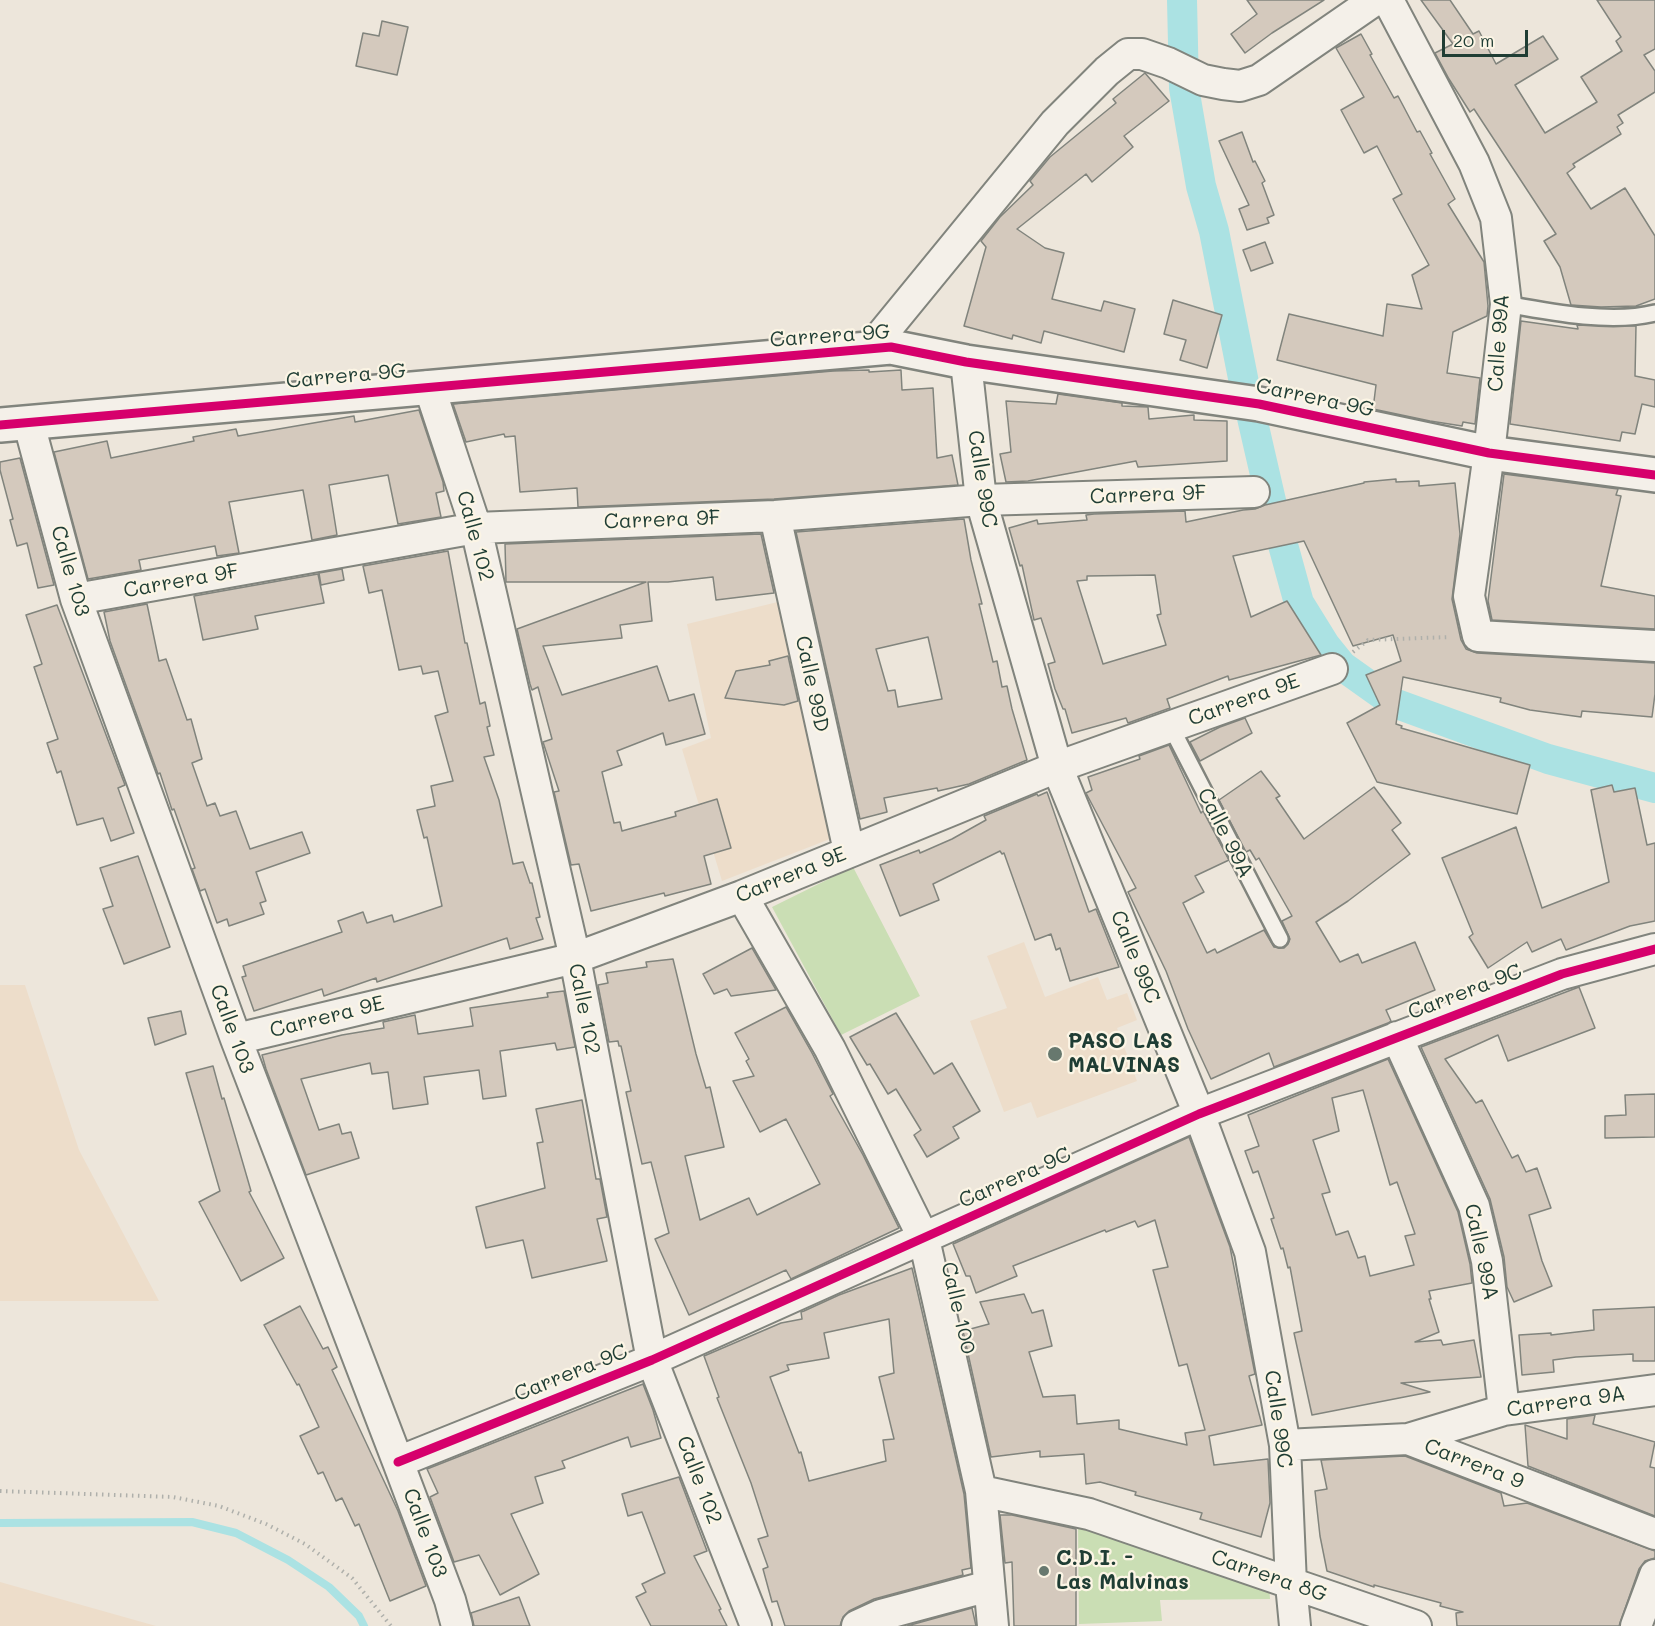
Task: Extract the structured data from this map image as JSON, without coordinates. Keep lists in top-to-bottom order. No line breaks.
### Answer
{"streets":{"street":["Carrera 9G","Calle 99A","Calle 99C","Carrera 9F","Calle 102","Calle 103","Calle 99D","Carrera 9E","Carrera 9C","Calle 100","Carrera 9A","Carrera 9","Carrera 8G"]},"crossings":[["Carrera 9G","Calle 99A"],["Carrera 9G","Calle 99C"],["Carrera 9G","Calle 102"],["Carrera 9G","Calle 103"],["Calle 99A","Carrera 9E"],["Calle 99A","Carrera 9C"],["Calle 99A","Carrera 9A"],["Calle 99C","Carrera 9F"],["Calle 99C","Carrera 9E"],["Calle 99C","Carrera 9C"],["Calle 99C","Carrera 9"],["Calle 99C","Carrera 8G"],["Carrera 9F","Calle 102"],["Carrera 9F","Calle 103"],["Carrera 9F","Calle 99D"],["Calle 102","Carrera 9E"],["Calle 102","Carrera 9C"],["Calle 103","Carrera 9E"],["Calle 103","Carrera 9C"],["Calle 99D","Carrera 9E"],["Carrera 9E","Calle 100"],["Carrera 9C","Calle 100"],["Calle 100","Carrera 8G"],["Carrera 9A","Carrera 9"]],"places":["PASO LAS MALVINAS","C.D.I. - Las Malvinas"],"scale_bar":"20 m"}
